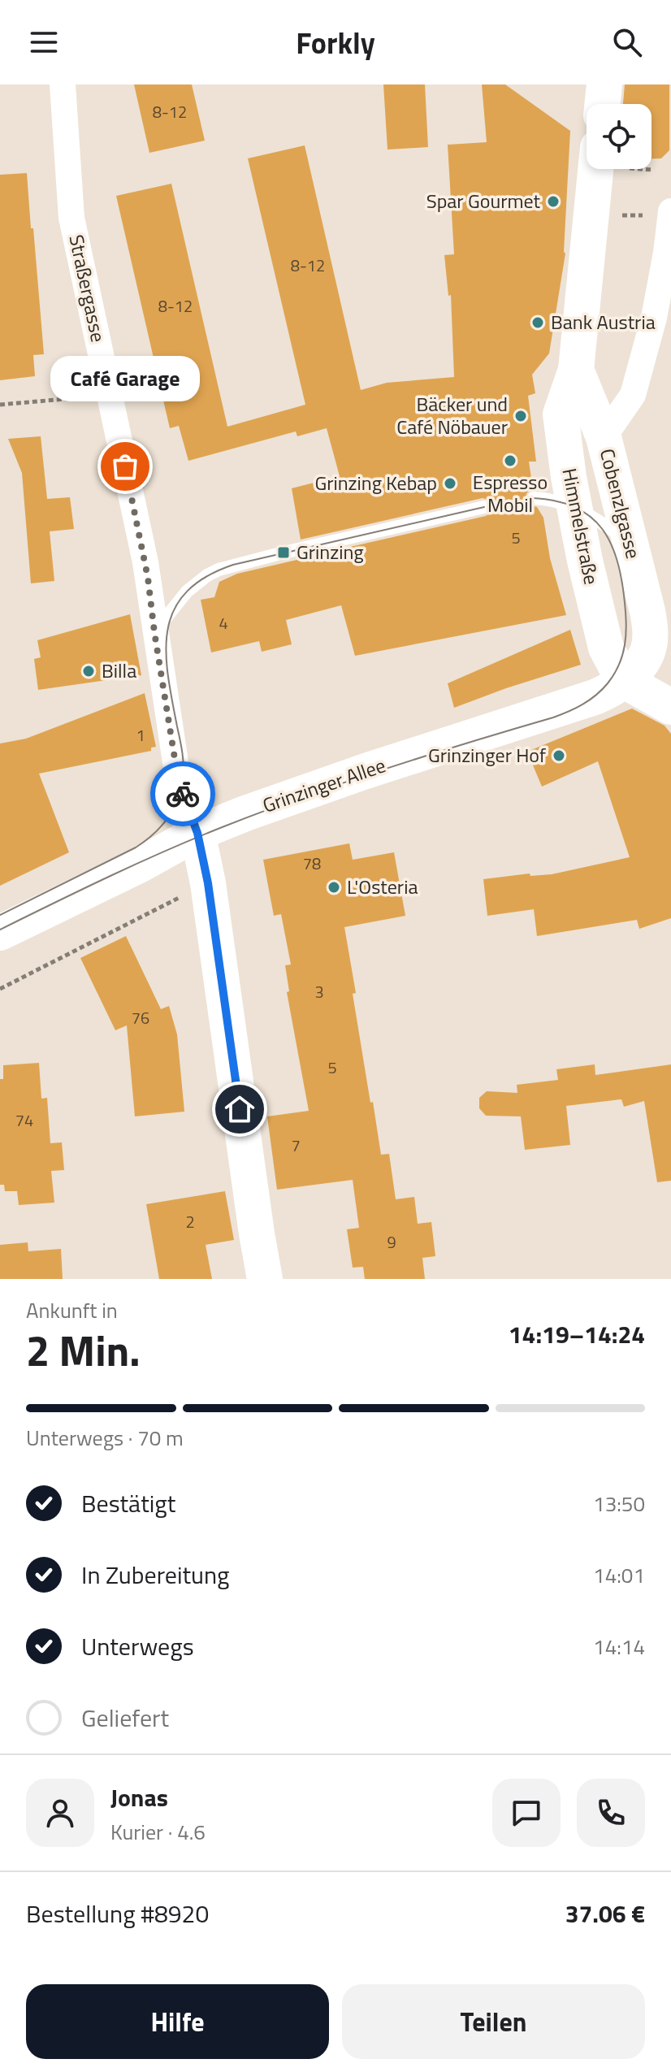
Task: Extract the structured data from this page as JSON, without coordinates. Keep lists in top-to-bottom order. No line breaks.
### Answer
{"streets":{"street":["Straßergasse","Cobenzlgasse","Himmelstraße","Grinzinger Allee"]},"crossings":[["Straßergasse","Grinzinger Allee"],["Cobenzlgasse","Himmelstraße"],["Cobenzlgasse","Grinzinger Allee"],["Himmelstraße","Grinzinger Allee"]],"places":{"other":["Spar Gourmet","Bank Austria","Bäcker und Café Nöbauer","Espresso Mobil","Café Garage","Grinzing Kebap","Billa","Grinzinger Hof","L'Osteria"],"transit":["Grinzing"]},"house_numbers":["8-12","8-12","8-12","5","4","1","78","3","76","5","74","7","2","9"],"page":{"header":"Forkly","bubble":"Café Garage","heading":["2 Min.","Ankunft in","14:19–14:24"],"panel":["Jonas","Kurier · 4.6","Bestellung #8920","37.06 €"],"bar":"Unterwegs · 70 m","list":[["Bestätigt","13:50"],["In Zubereitung","14:01"],["Unterwegs","14:14"],"Geliefert"],"buttons":["Hilfe","Teilen"]}}
